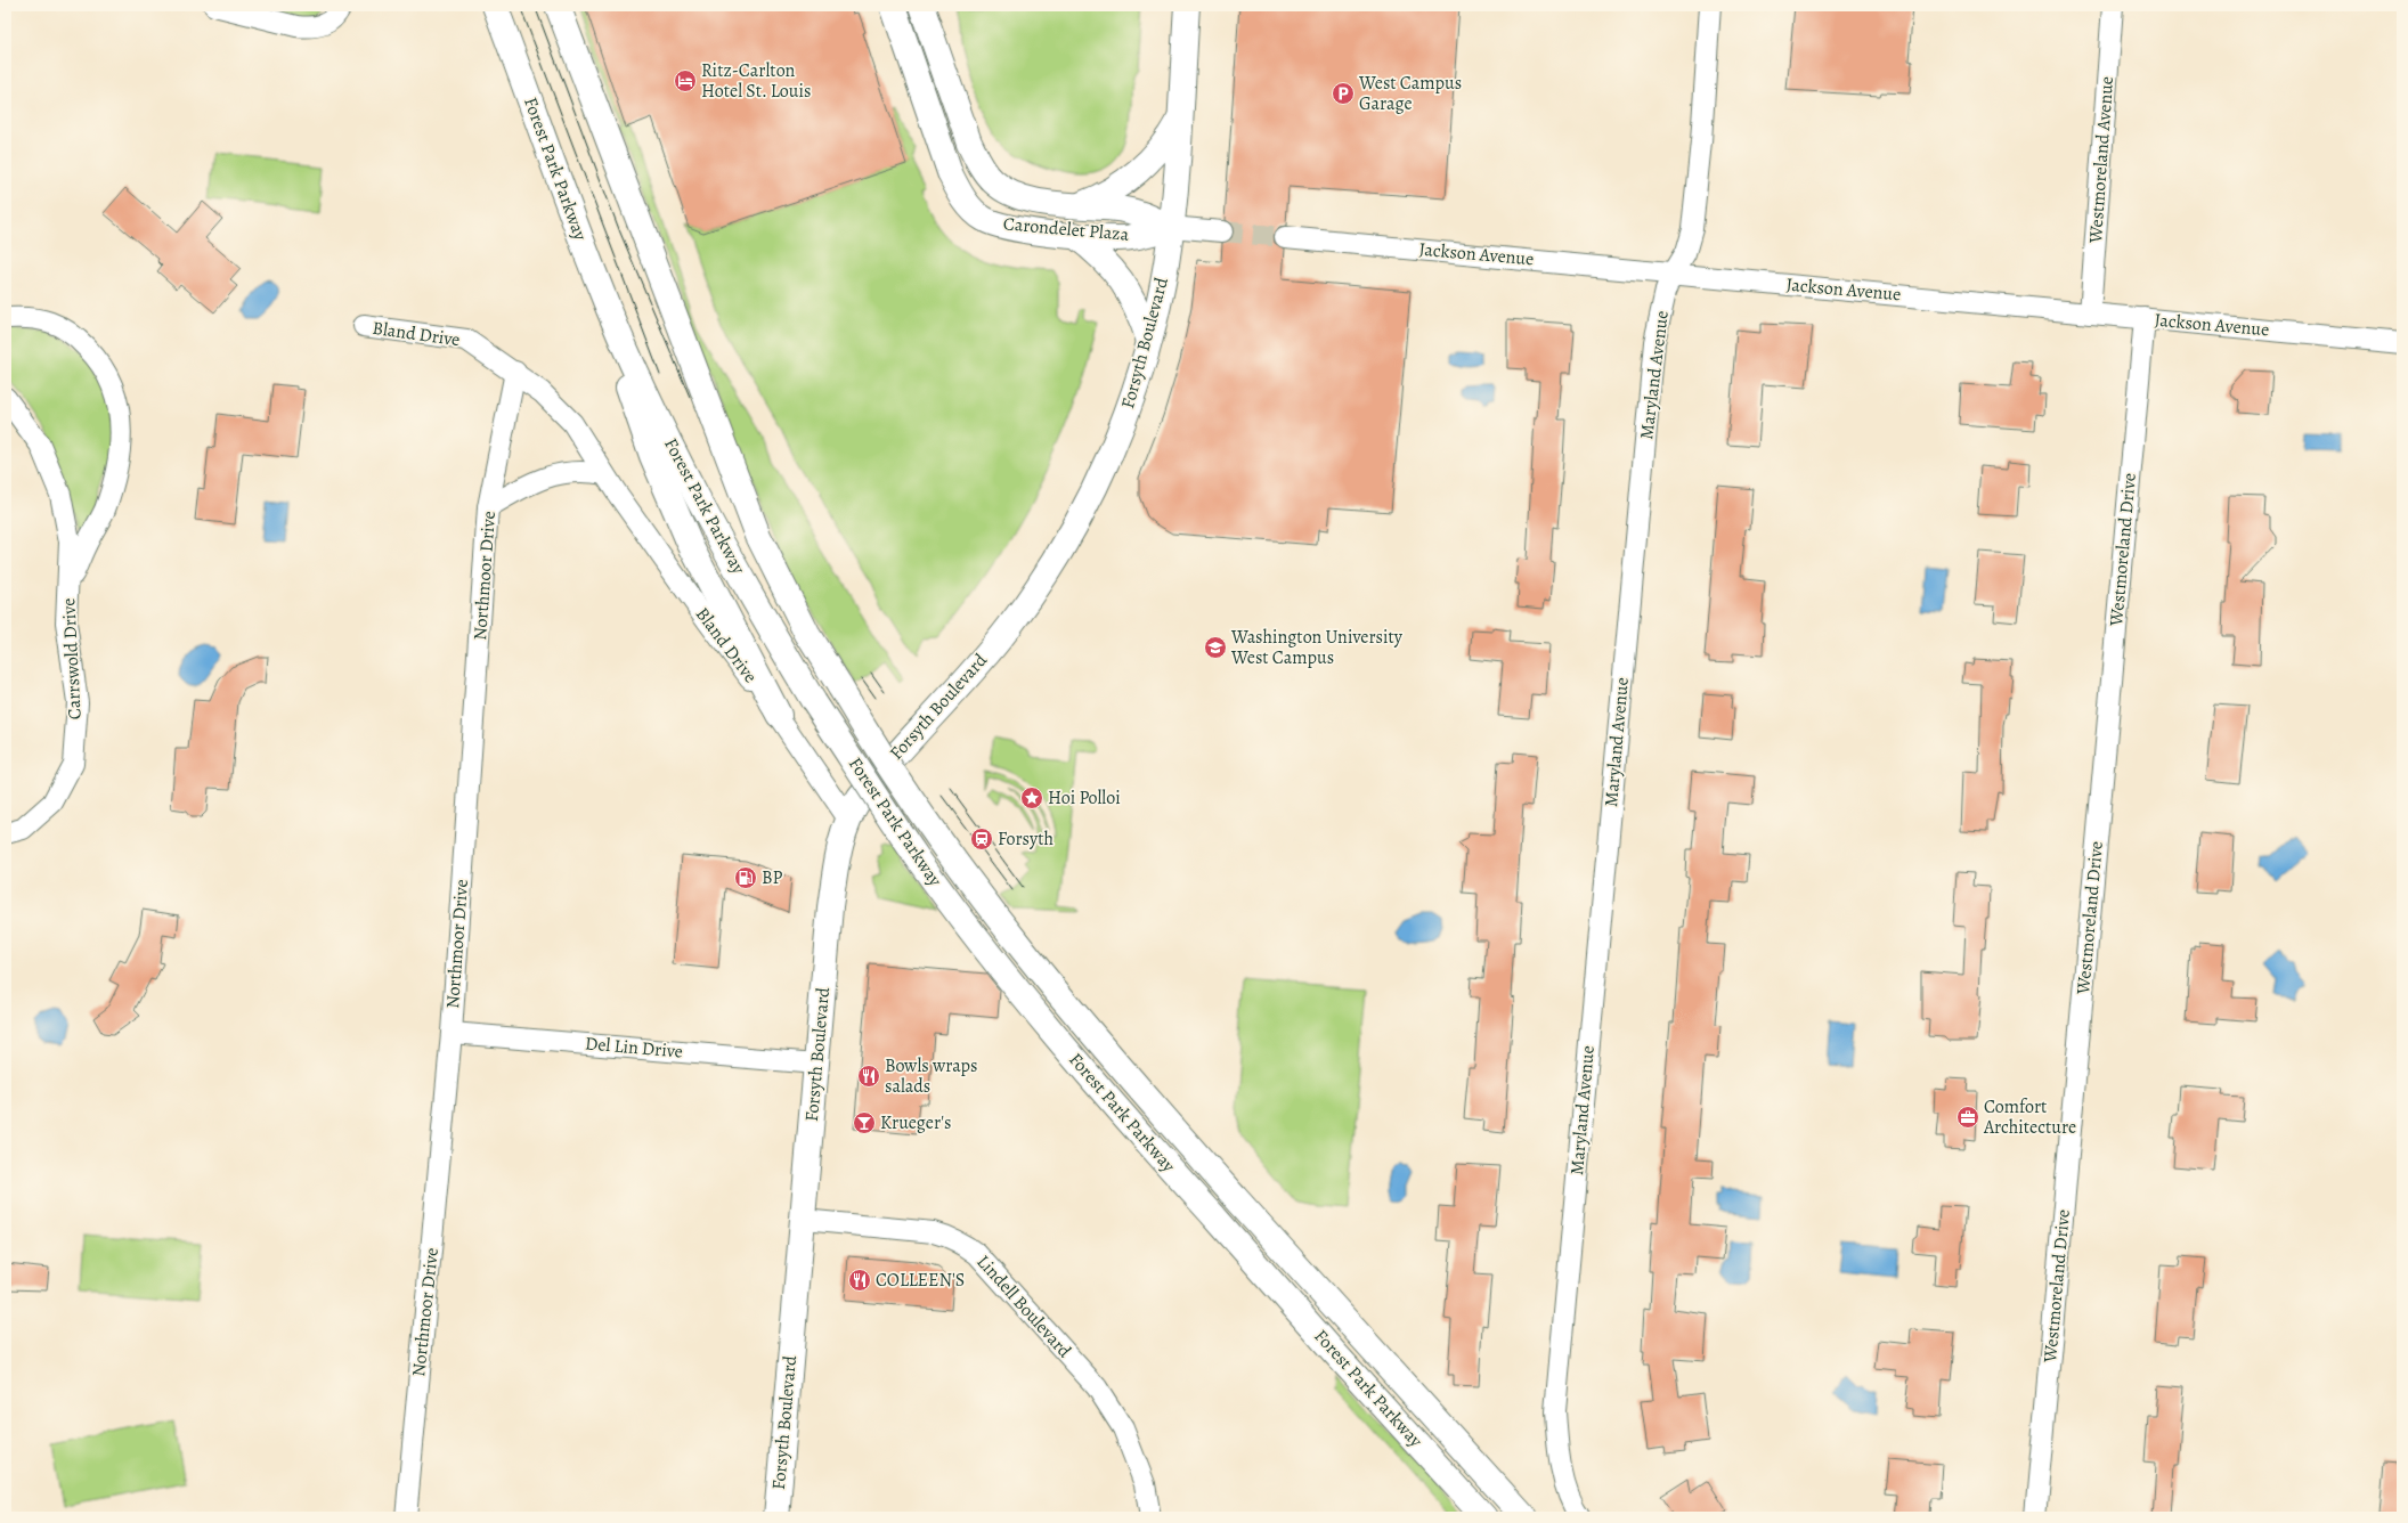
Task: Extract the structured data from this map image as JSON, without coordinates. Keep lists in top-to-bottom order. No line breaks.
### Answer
{"streets":{"main road":["Forest Park Parkway","Carondelet Plaza","Forsyth Boulevard"],"street":["Westmoreland Avenue","Jackson Avenue","Bland Drive","Maryland Avenue","Westmoreland Drive","Northmoor Drive","Carrswold Drive","Del Lin Drive","Lindell Boulevard"]},"crossings":[["Westmoreland Avenue","Jackson Avenue"],["Carondelet Plaza","Forsyth Boulevard"],["Jackson Avenue","Maryland Avenue"],["Jackson Avenue","Westmoreland Drive"],["Bland Drive","Forsyth Boulevard"],["Bland Drive","Northmoor Drive"],["Forsyth Boulevard","Del Lin Drive"],["Forsyth Boulevard","Lindell Boulevard"],["Northmoor Drive","Del Lin Drive"]],"places":{"hotel":["Ritz-Carlton Hotel St. Louis"],"parking":["West Campus Garage"],"school or university":["Washington University West Campus"],"place":["Hoi Polloi"],"station":["Forsyth"],"fuel station":["BP"],"restaurant":["Bowls wraps salads","COLLEEN'S"],"office":["Comfort Architecture"],"bar":["Krueger's"]}}
